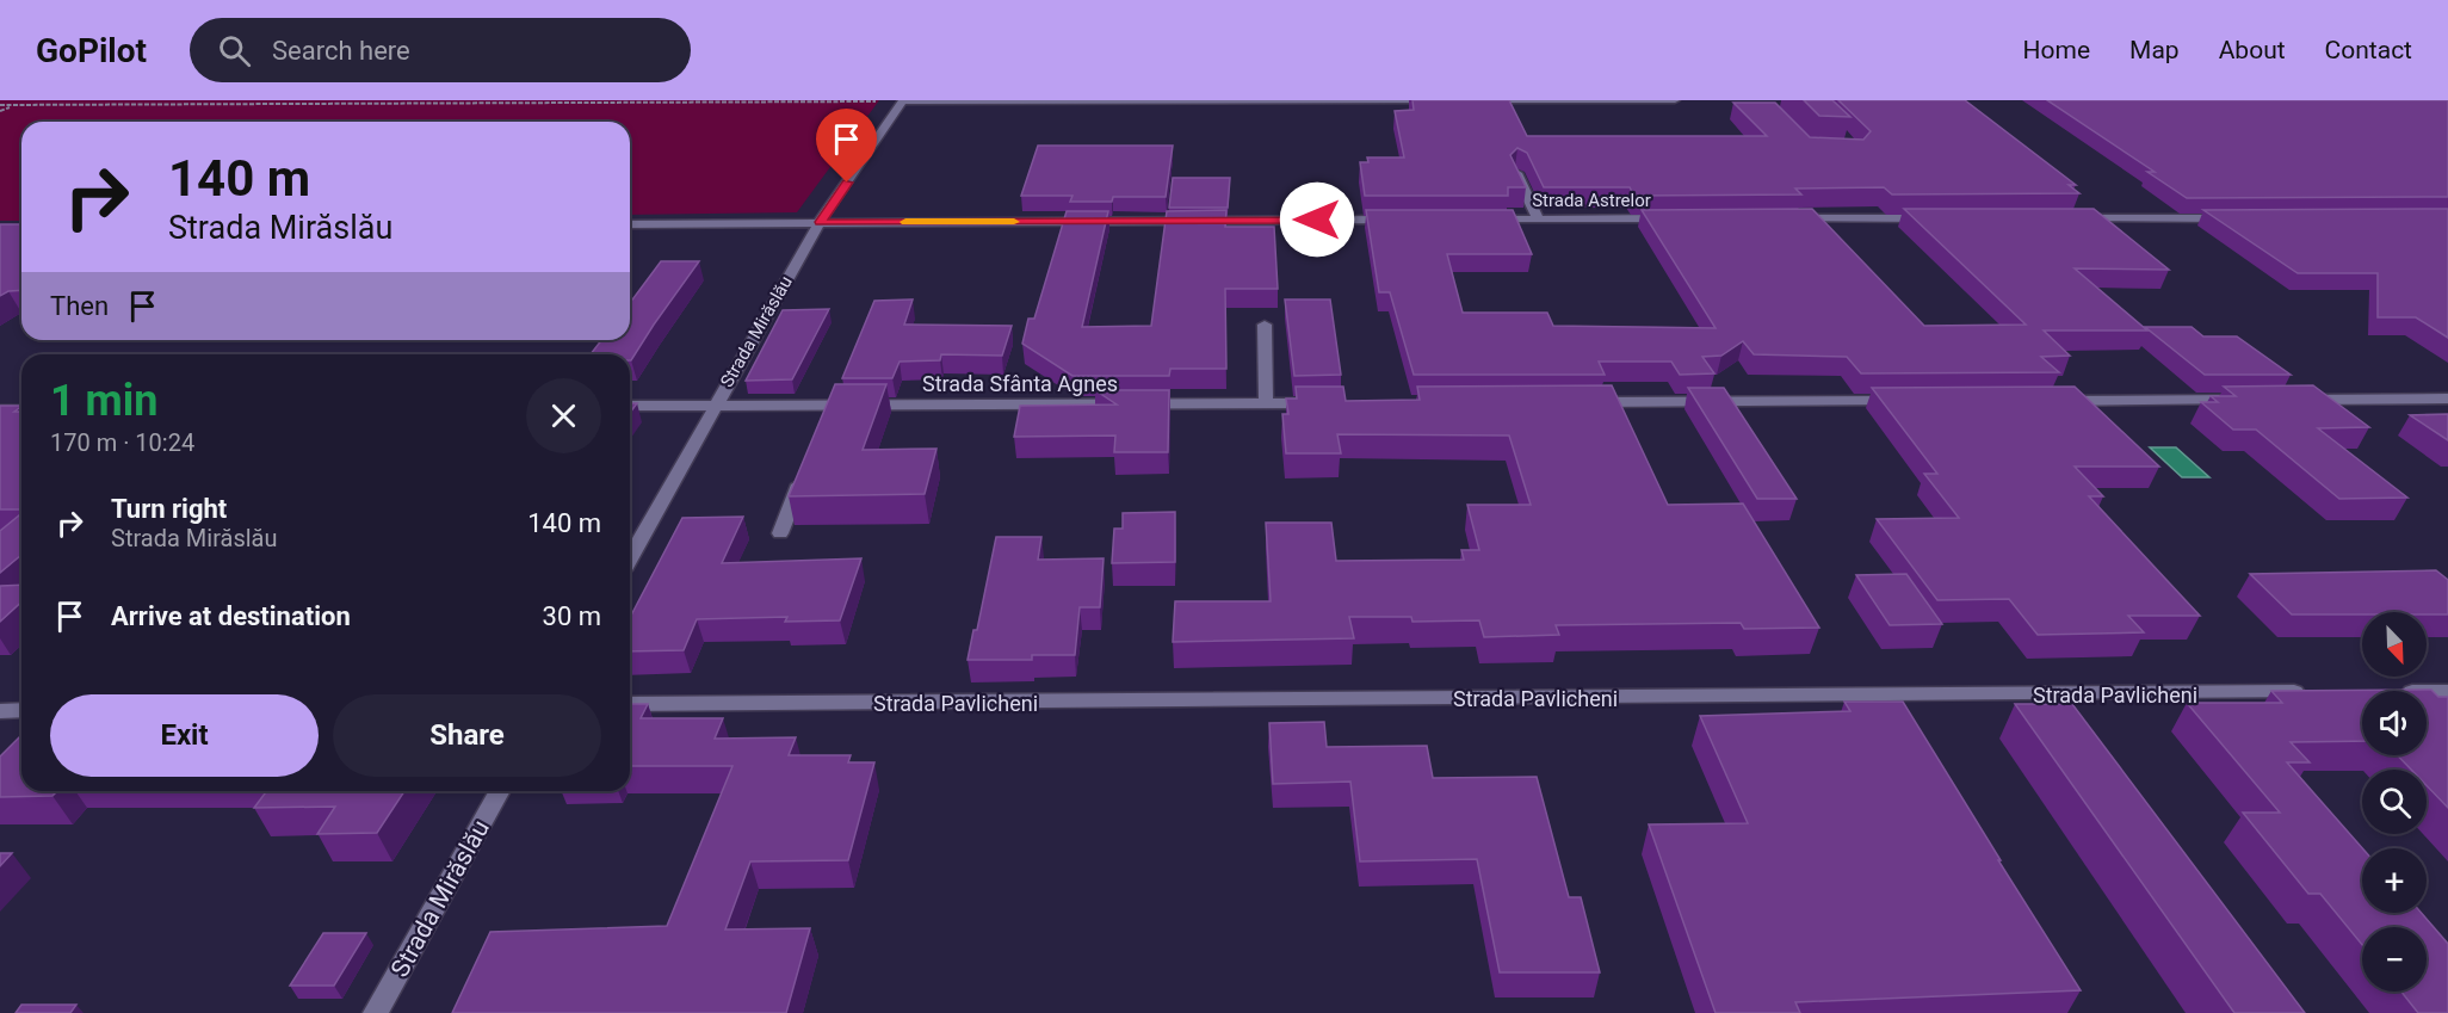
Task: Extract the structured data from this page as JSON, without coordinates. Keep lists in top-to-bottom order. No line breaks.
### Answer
{"streets":{"street":["Strada Astrelor","Strada Mirăslău","Strada Sfânta Agnes","Strada Pavlicheni"]},"crossings":[["Strada Mirăslău","Strada Sfânta Agnes"]],"north":"bottom right","page":{"header":"GoPilot","search":"Search here","nav":["Home","Map","About","Contact"],"turn":["140 m","Strada Mirăslău"],"then":"Then","heading":["1 min","170 m · 10:24"],"list":[{"name":"Turn right","note":"Strada Mirăslău","value":"140 m"},{"name":"Arrive at destination","value":"30 m"}],"map_buttons":["+","−"],"buttons":["Exit","Share"]}}
